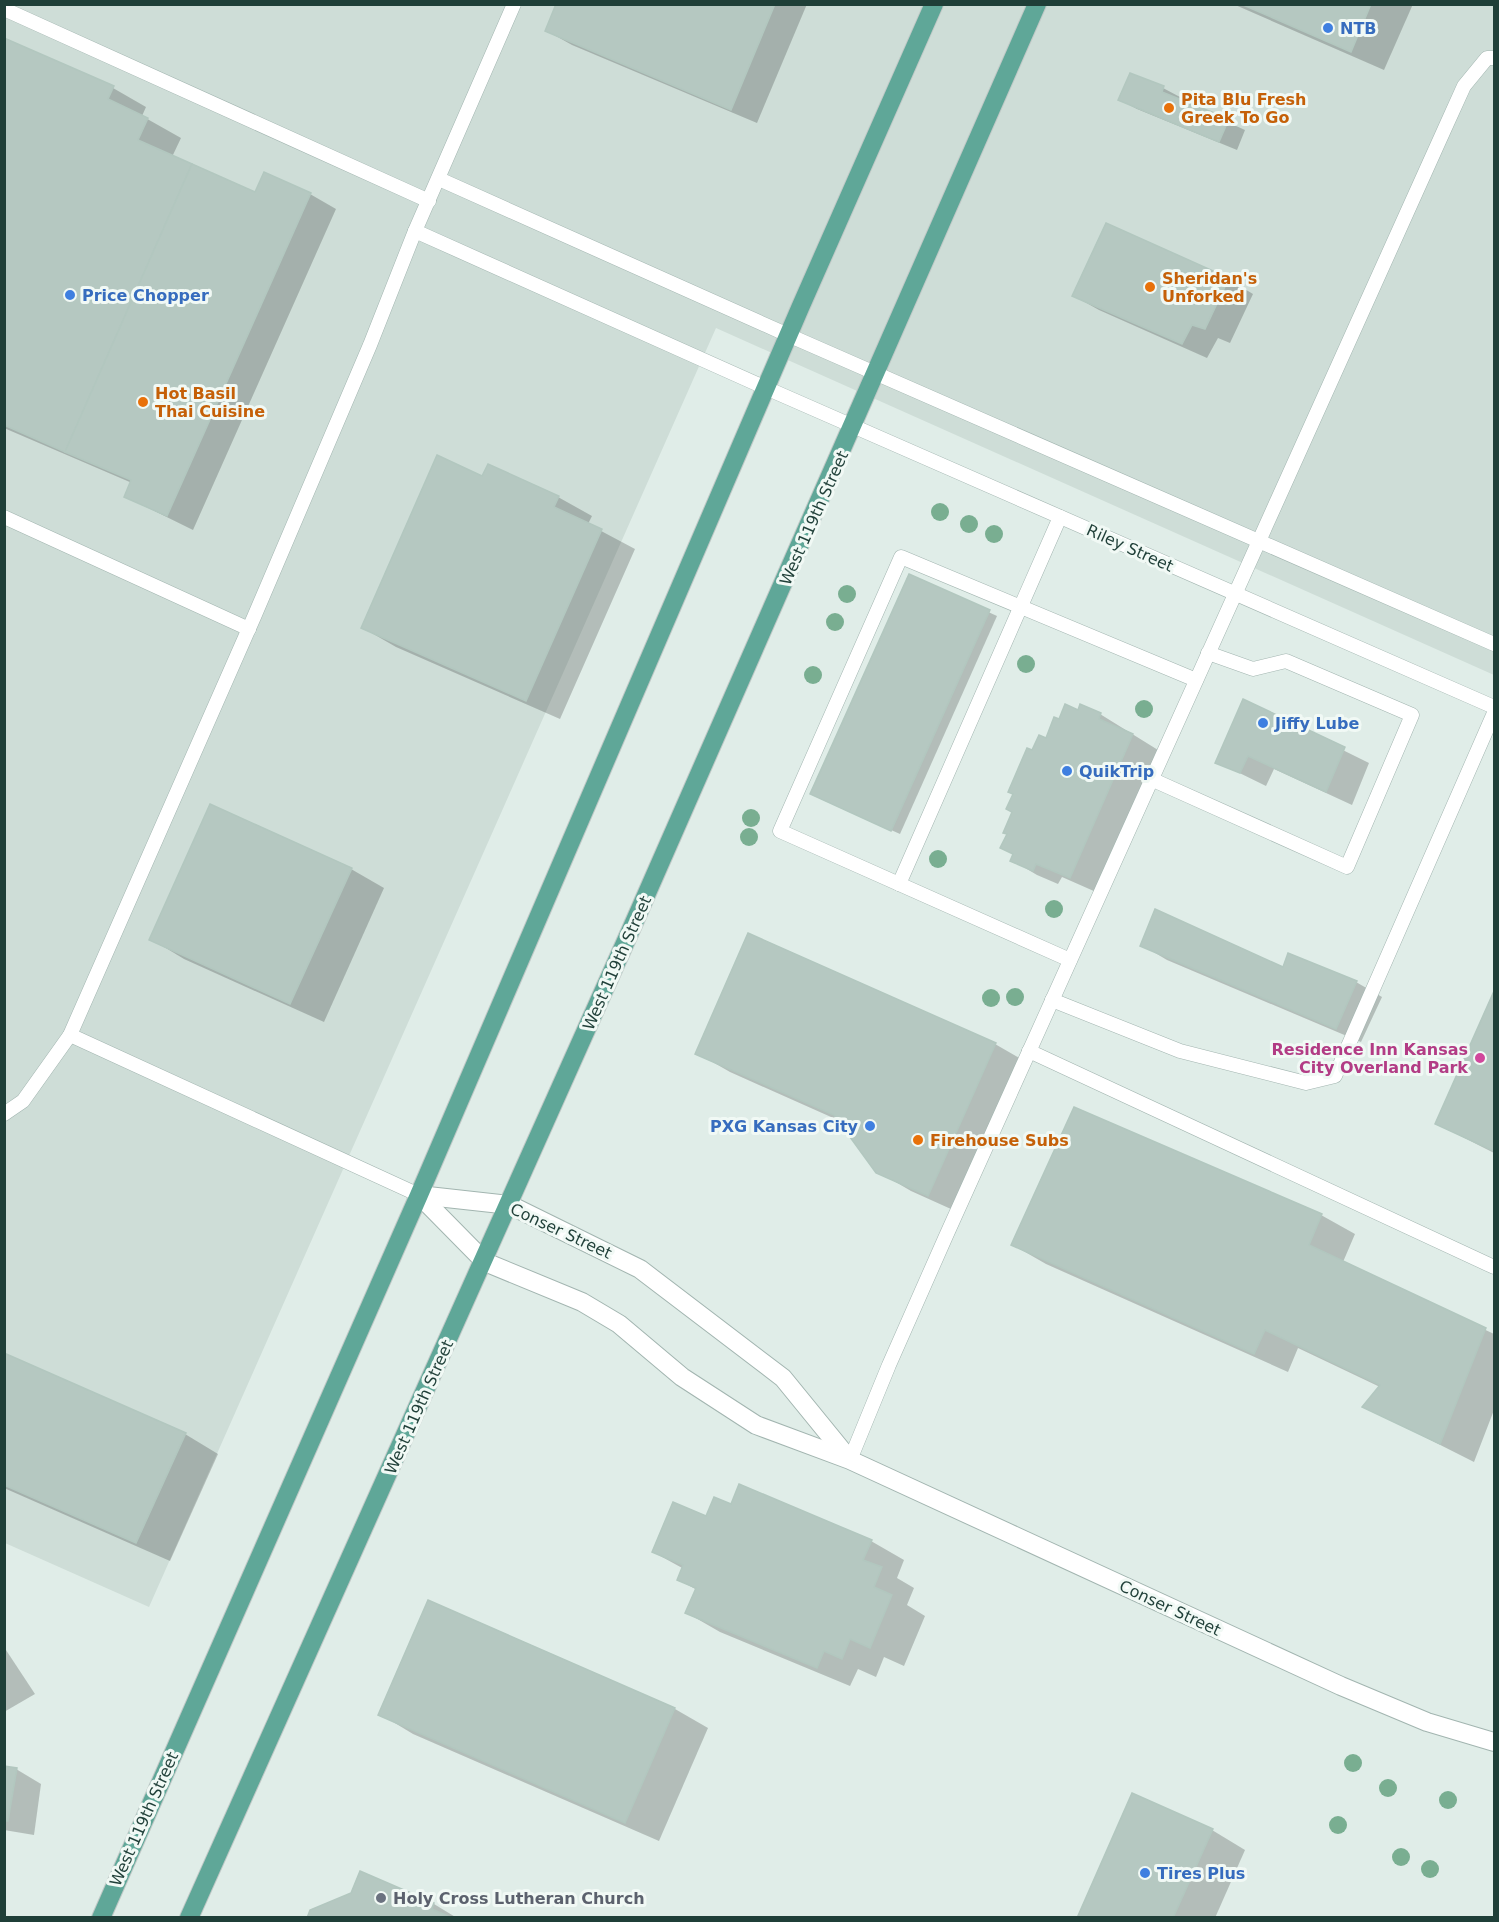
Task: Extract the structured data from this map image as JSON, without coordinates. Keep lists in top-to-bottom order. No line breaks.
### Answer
{"streets":{"main road":["West 119th Street"],"street":["Conser Street"],"lane":["Riley Street"]},"crossings":[["West 119th Street","Riley Street"],["West 119th Street","Conser Street"]],"places":["NTB","Pita Blu Fresh Greek To Go","Sheridan's Unforked","Price Chopper","Hot Basil Thai Cuisine","Jiffy Lube","QuikTrip","Residence Inn Kansas City Overland Park","PXG Kansas City","Firehouse Subs","Tires Plus","Holy Cross Lutheran Church"]}
